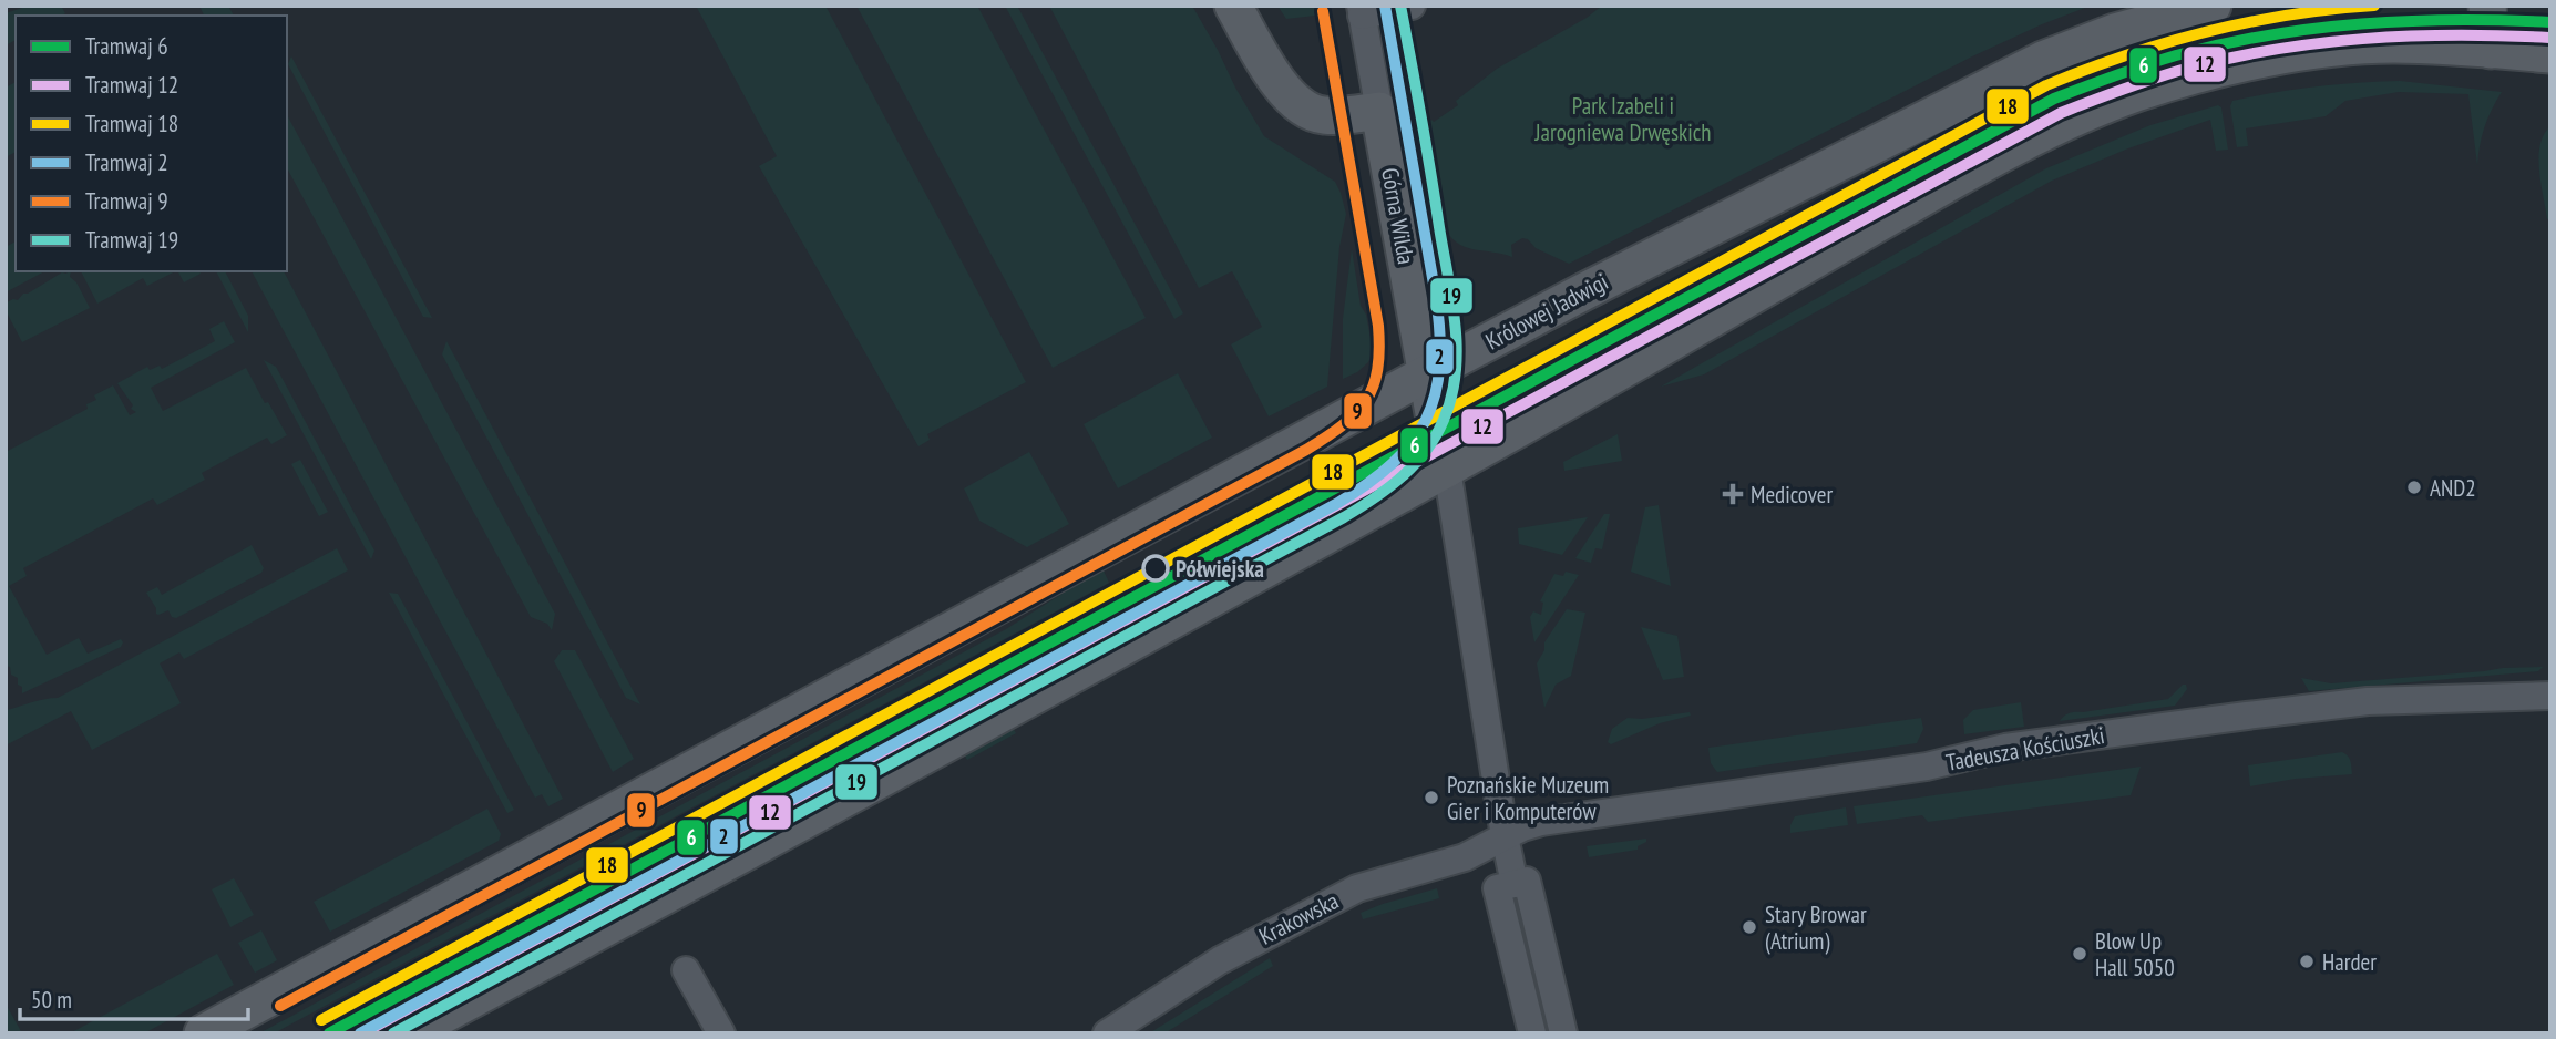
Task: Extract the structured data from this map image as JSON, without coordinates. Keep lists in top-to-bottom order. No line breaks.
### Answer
{"streets":{"street":["Górna Wilda","Królowej Jadwigi","Tadeusza Kościuszki","Krakowska"]},"crossings":[["Górna Wilda","Królowej Jadwigi"],["Tadeusza Kościuszki","Krakowska"]],"parks":["Park Izabeli i Jarogniewa Drwęskich"],"places":{"other":["AND2","Półwiejska","Poznańskie Muzeum Gier i Komputerów","Stary Browar (Atrium)","Blow Up Hall 5050","Harder"],"health":["Medicover"]},"lines":["tram line 18","tram line 2","tram line 19","tram line 9","tram line 6","tram line 12"],"legend":["Tramwaj 6","Tramwaj 12","Tramwaj 18","Tramwaj 2","Tramwaj 9","Tramwaj 19"],"scale_bar":"50 m"}
